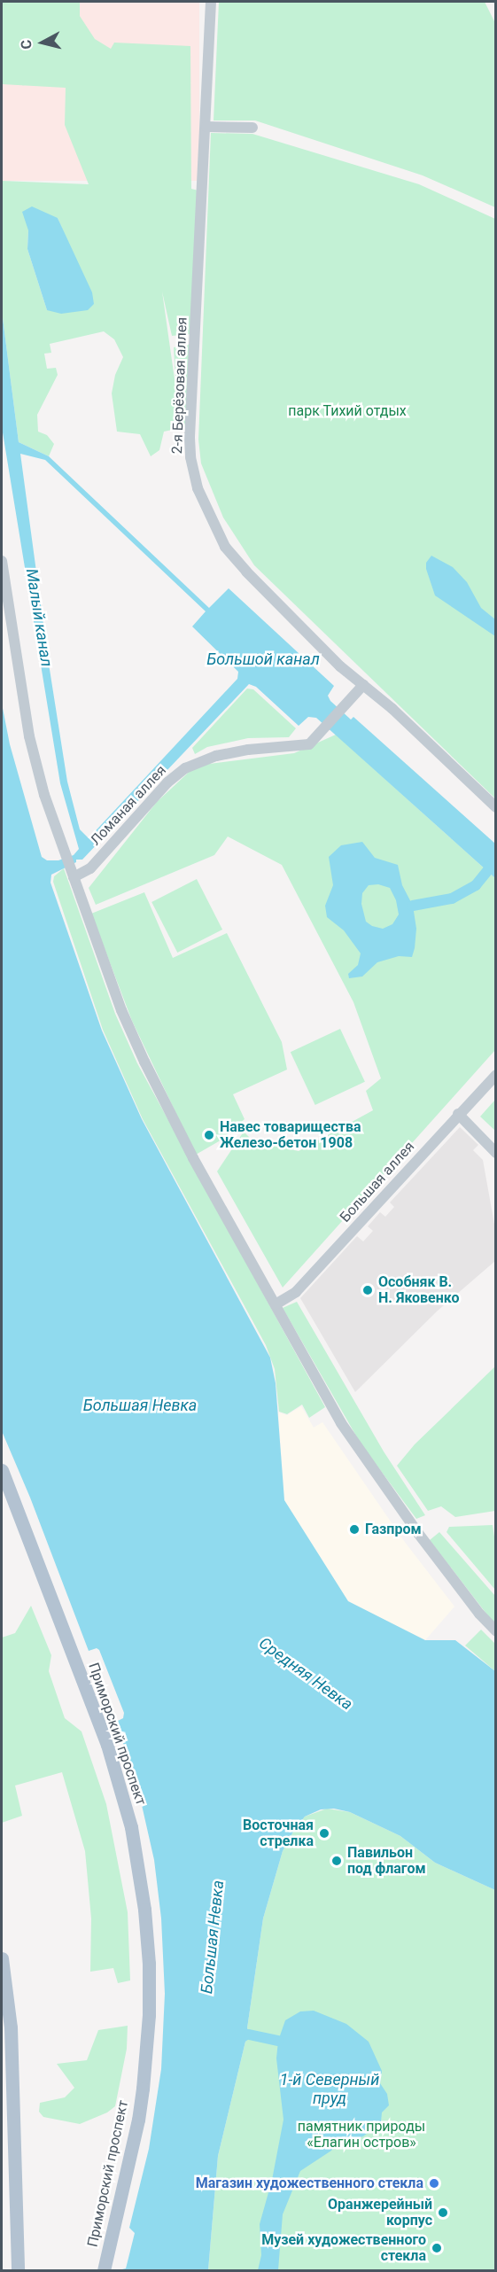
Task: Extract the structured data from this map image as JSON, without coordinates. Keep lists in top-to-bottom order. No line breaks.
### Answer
{"streets":{"main road":["Приморский проспект"],"street":["2-я Берёзовая аллея","Ломаная аллея","Большая аллея"]},"crossings":[["2-я Берёзовая аллея","Ломаная аллея"]],"water":["Малый канал","Большой канал","Большая Невка","Средняя Невка","1-й Северный пруд"],"parks":["парк Тихий отдых","памятник природы «Елагин остров»"],"places":["Навес товарищества Железо-бетон 1908","Особняк В. Н. Яковенко","Газпром","Восточная стрелка","Павильон под флагом","Магазин художественного стекла","Оранжерейный корпус","Музей художественного стекла"],"north":"left"}
